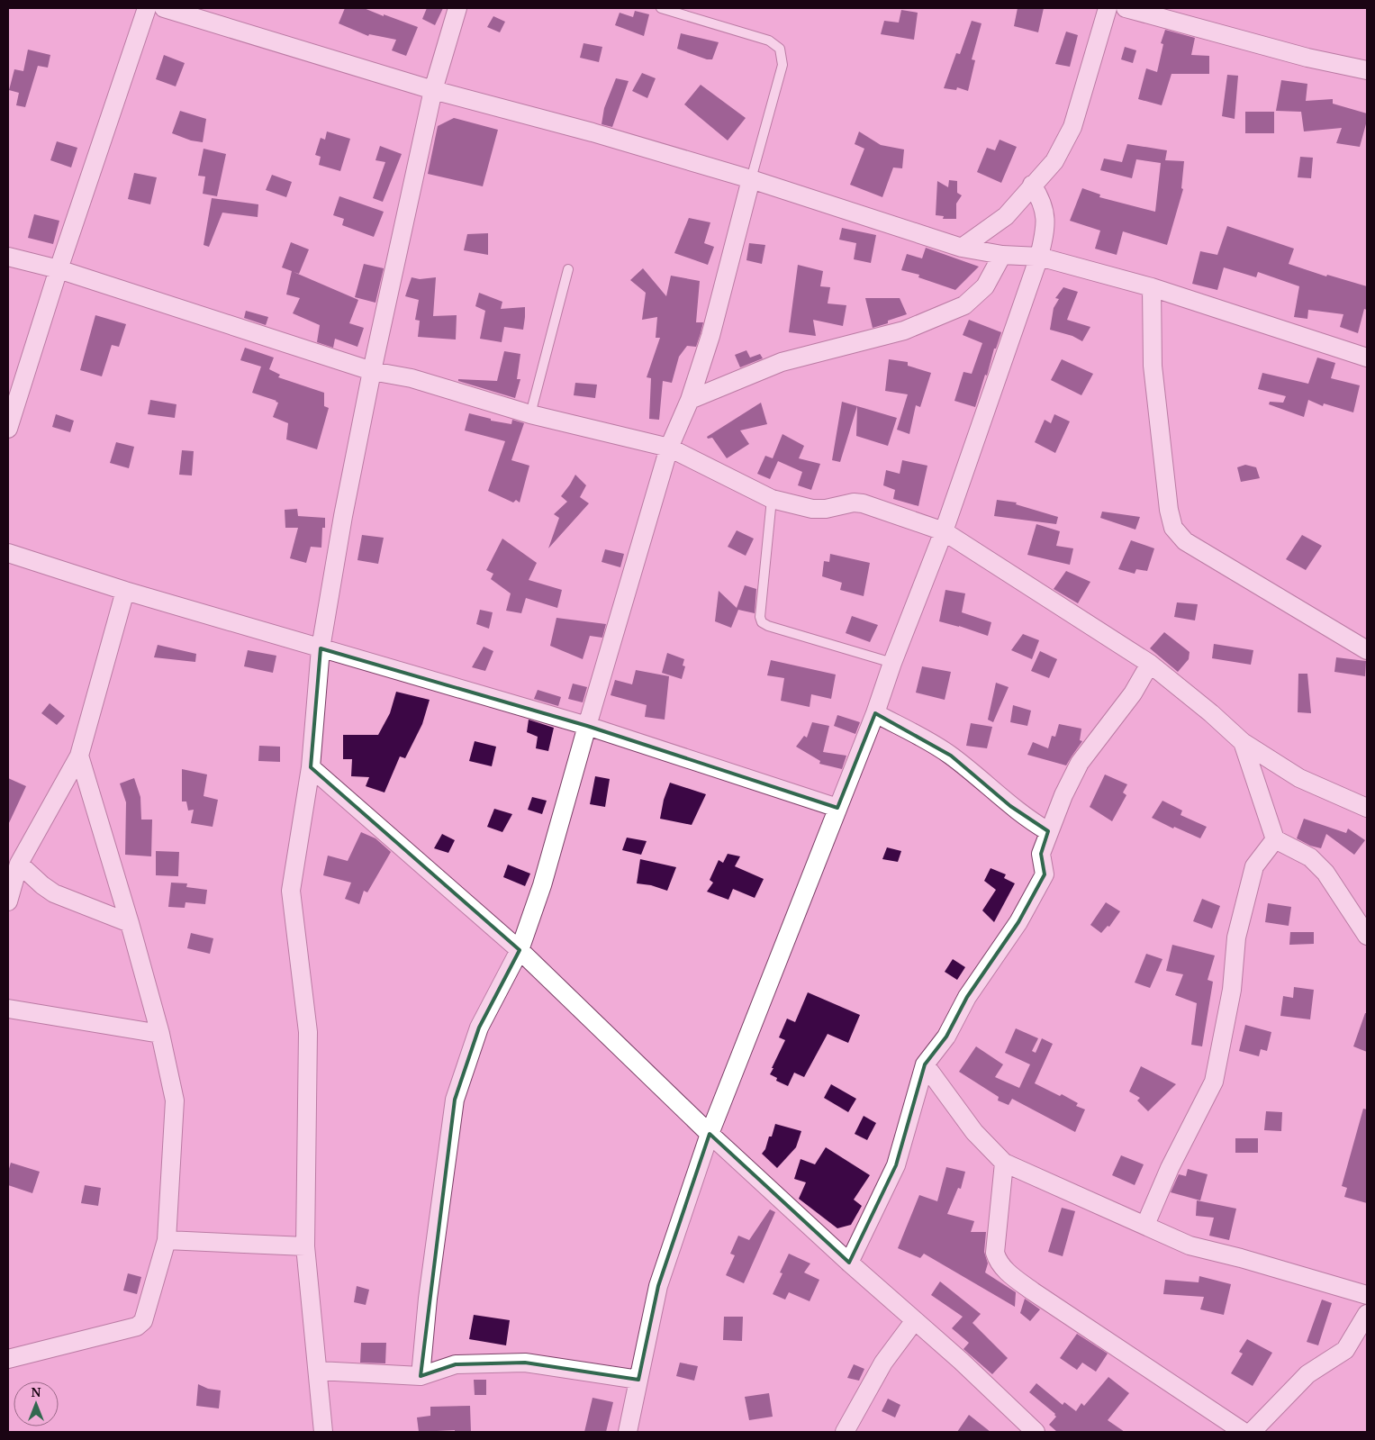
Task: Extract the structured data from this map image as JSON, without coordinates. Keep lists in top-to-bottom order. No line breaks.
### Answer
{"north":"top"}
